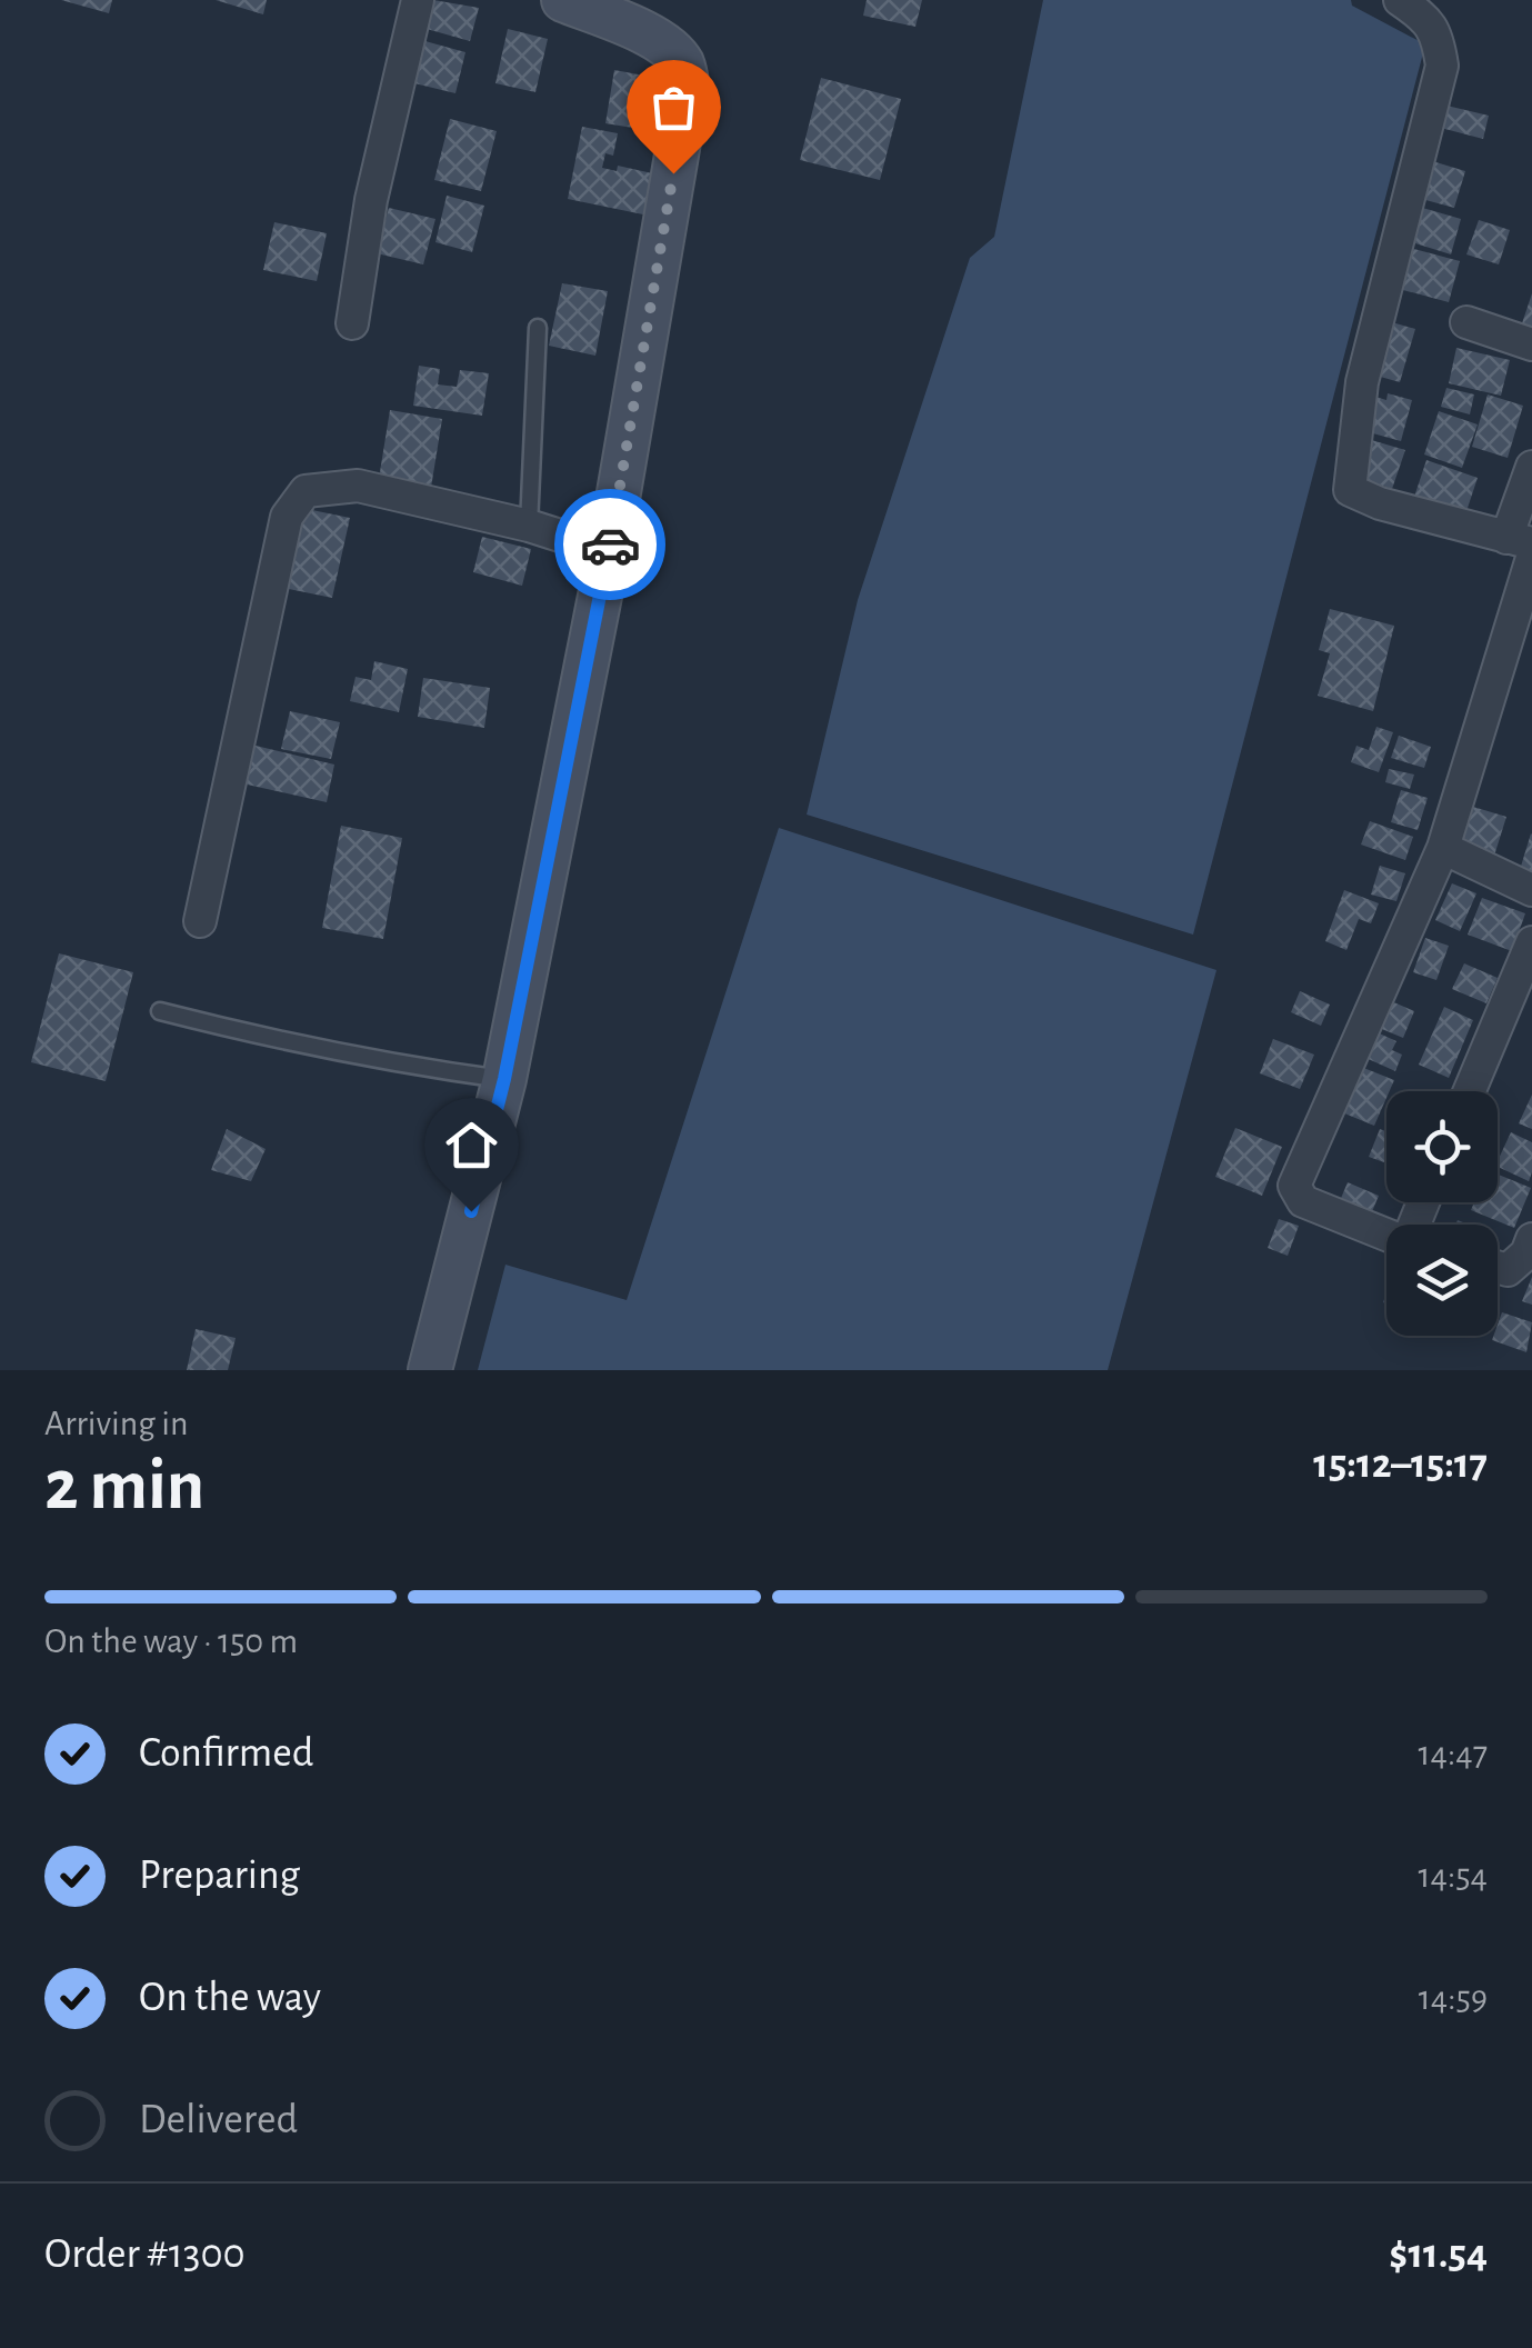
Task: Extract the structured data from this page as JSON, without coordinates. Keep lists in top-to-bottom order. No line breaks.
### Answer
{"page":{"heading":["2 min","Arriving in","15:12–15:17"],"panel":["Order #1300","$11.54"],"bar":"On the way · 150 m","list":[["Confirmed","14:47"],["Preparing","14:54"],["On the way","14:59"],"Delivered"]}}
